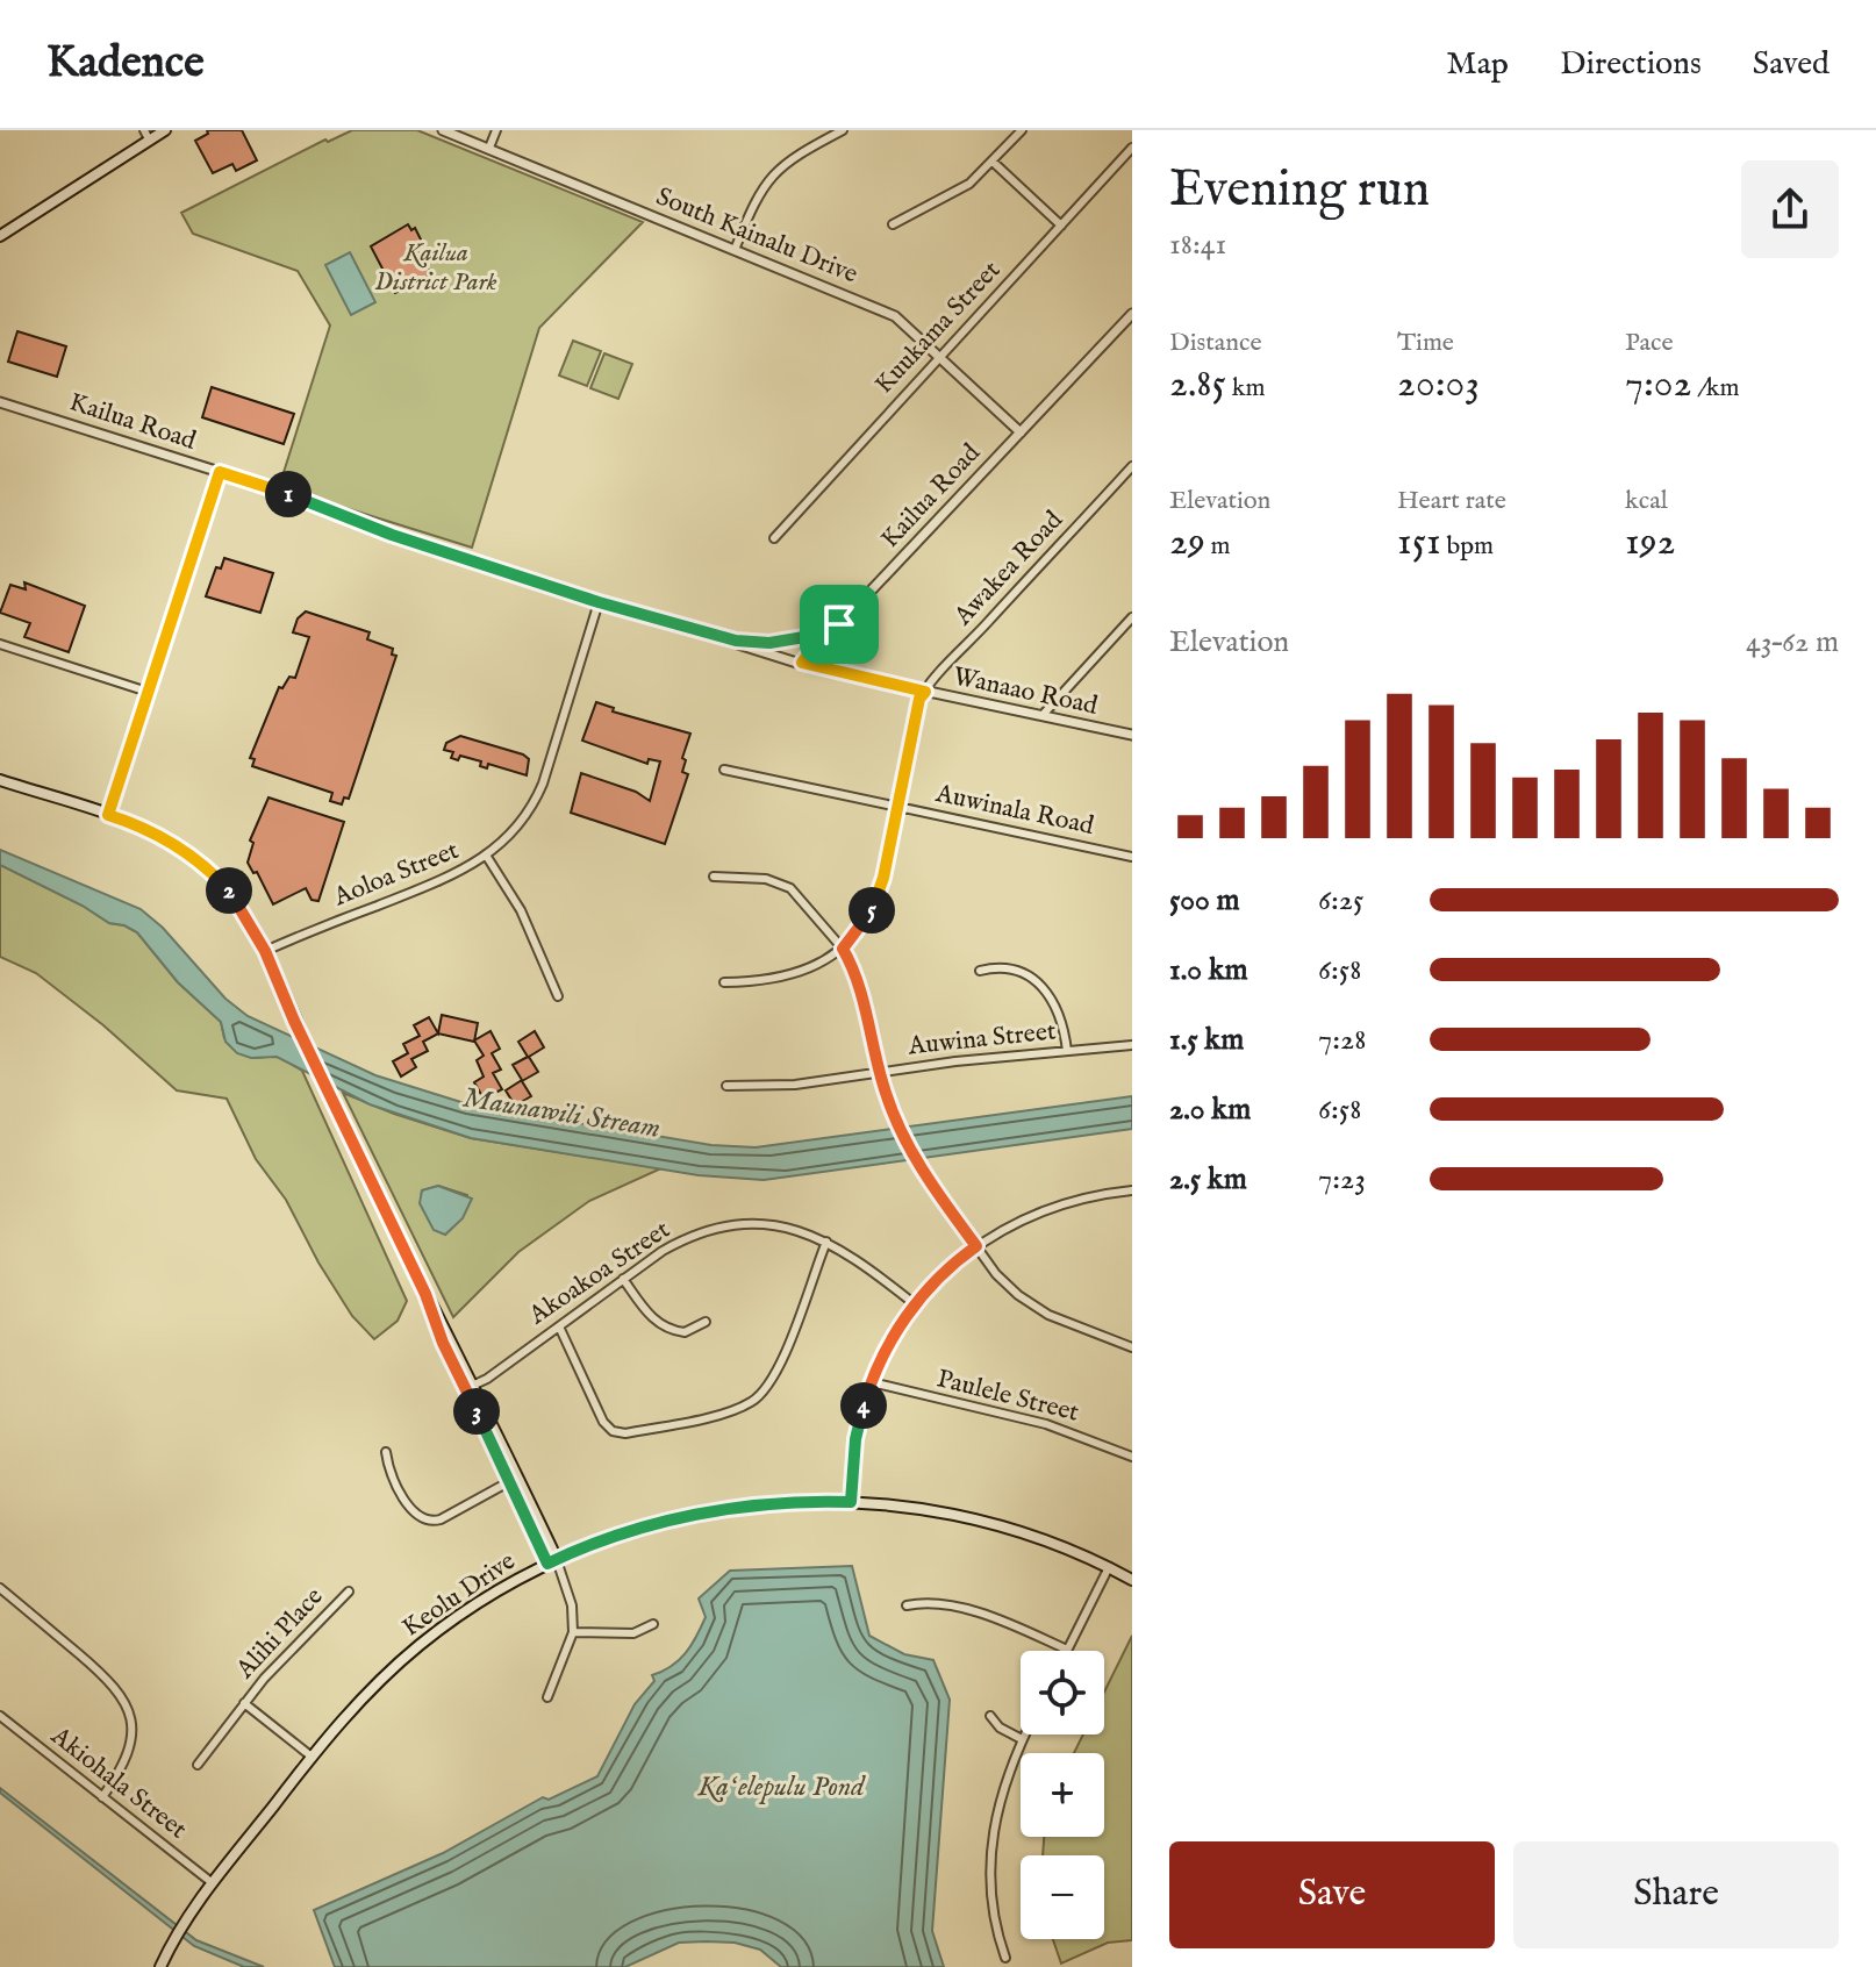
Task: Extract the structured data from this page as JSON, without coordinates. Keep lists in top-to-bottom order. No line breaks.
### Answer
{"streets":{"main road":["Keolu Drive"],"street":["South Kainalu Drive","Kuukama Street","Kailua Road","Awakea Road","Wanaao Road","Auwinala Road","Aoloa Street","Auwina Street","Akoakoa Street","Paulele Street","Alihi Place","Akiohala Street"]},"crossings":[["South Kainalu Drive","Kuukama Street"],["South Kainalu Drive","Kailua Road"],["Kailua Road","Wanaao Road"],["Kailua Road","Aoloa Street"],["Awakea Road","Wanaao Road"],["Awakea Road","Auwinala Road"],["Keolu Drive","Alihi Place"],["Keolu Drive","Akiohala Street"]],"water":["Maunawili Stream","Kaʻelepulu Pond"],"parks":["Kailua District Park"],"page":{"header":"Kadence","nav":["Map","Directions","Saved"],"heading":["Evening run","18:41"],"stats":[["Distance","2.85 km"],["Time","20:03"],["Pace","7:02 /km"],["Elevation","29 m"],["Heart rate","151 bpm"],["kcal","192"]],"pins":["1","2","5","4","3"],"chart":["Elevation","43–62 m"],"list":[{"name":"500 m","note":"6:25"},{"name":"1.0 km","note":"6:58"},{"name":"1.5 km","note":"7:28"},{"name":"2.0 km","note":"6:58"},{"name":"2.5 km","note":"7:23"}],"map_buttons":["+","−"],"buttons":["Save","Share"]}}
